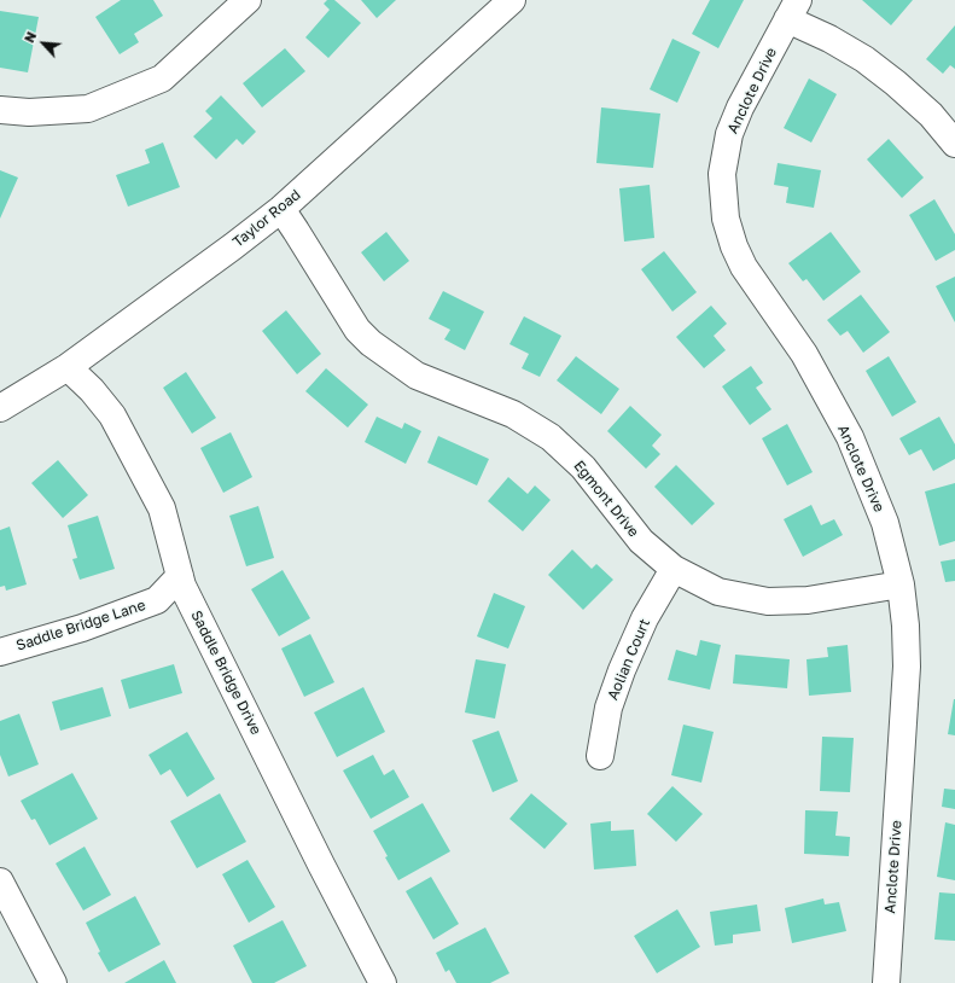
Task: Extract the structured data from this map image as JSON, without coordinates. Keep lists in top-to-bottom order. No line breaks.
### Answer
{"streets":{"street":["Anclote Drive","Taylor Road","Egmont Drive","Saddle Bridge Lane","Aolian Court","Saddle Bridge Drive"]},"crossings":[["Anclote Drive","Egmont Drive"],["Taylor Road","Egmont Drive"],["Taylor Road","Saddle Bridge Drive"],["Egmont Drive","Aolian Court"],["Saddle Bridge Lane","Saddle Bridge Drive"]],"north":"top left"}
